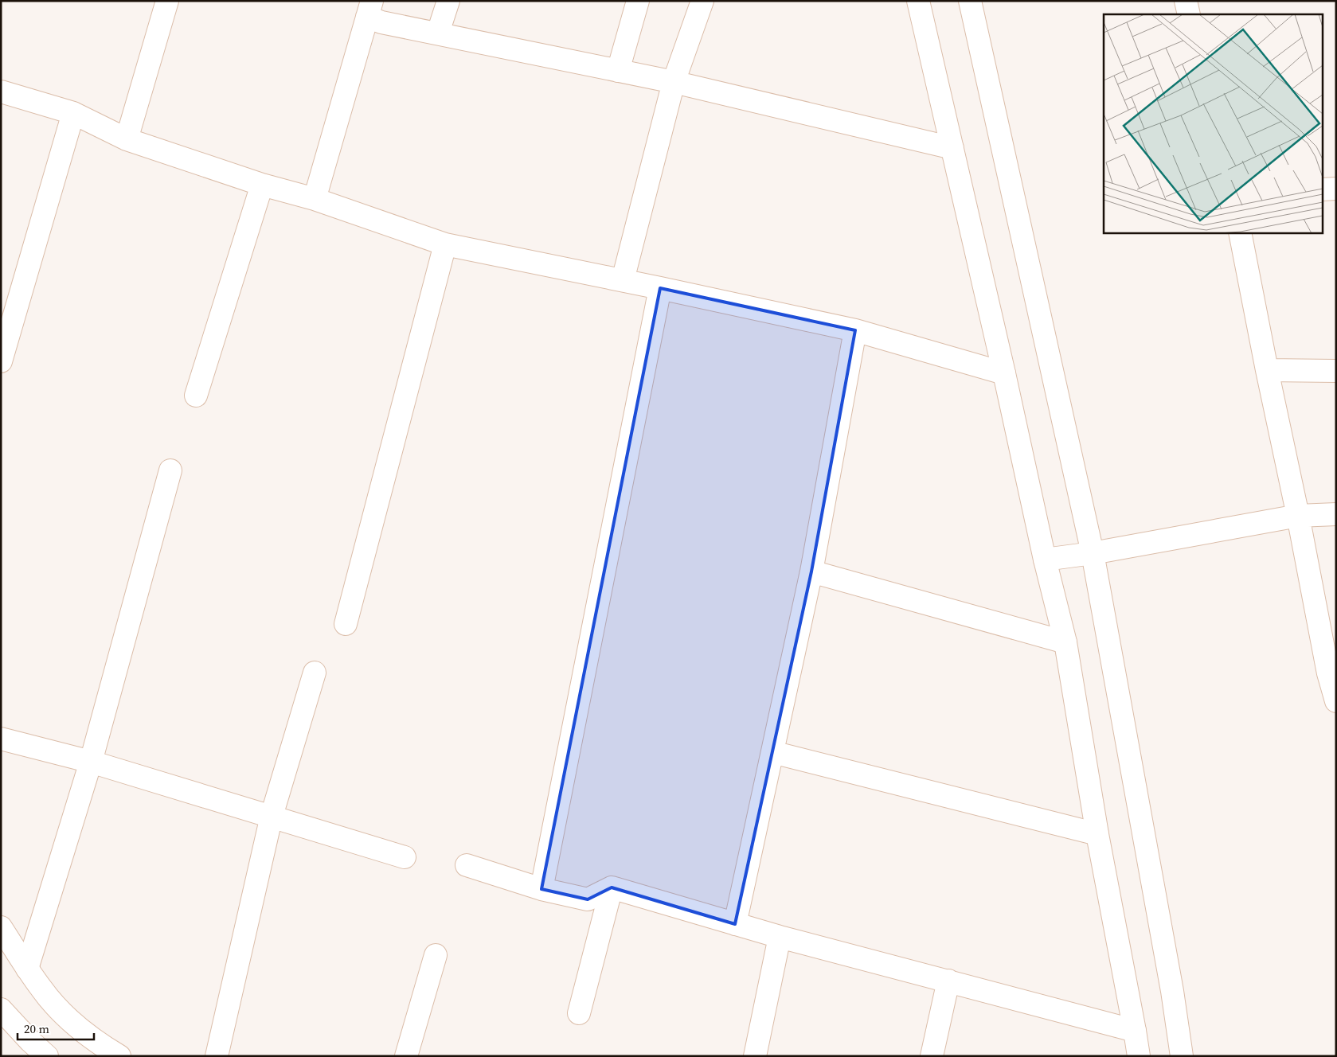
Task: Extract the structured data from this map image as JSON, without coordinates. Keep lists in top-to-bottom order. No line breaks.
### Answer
{"scale_bar":"20 m"}
